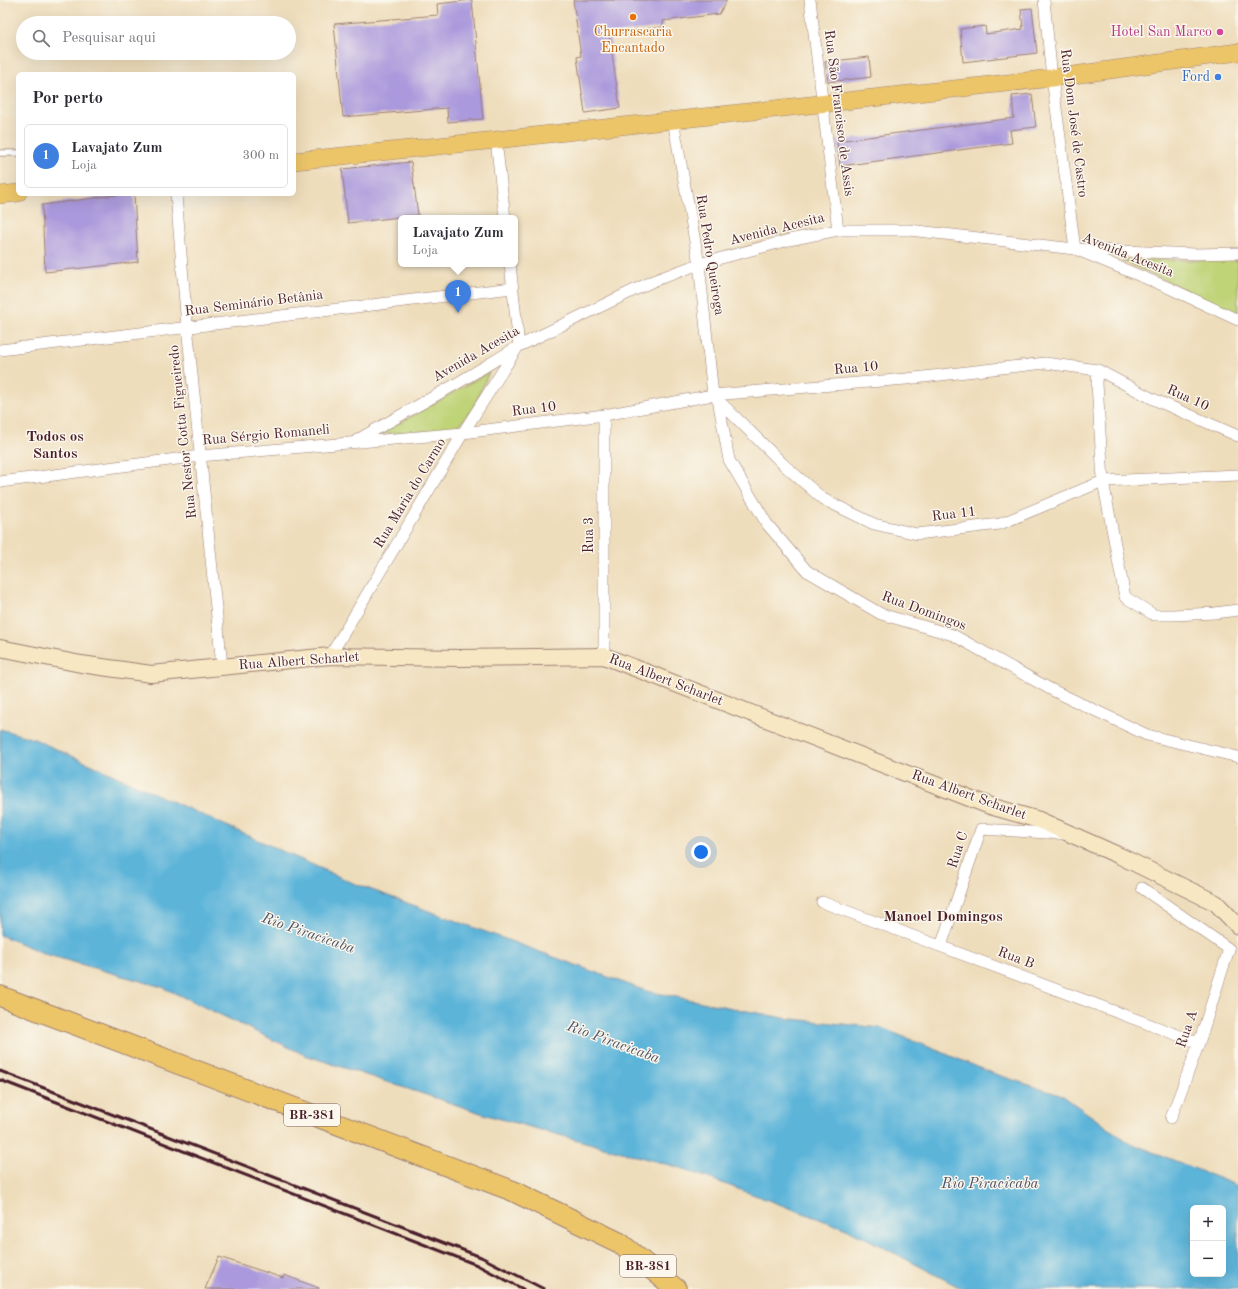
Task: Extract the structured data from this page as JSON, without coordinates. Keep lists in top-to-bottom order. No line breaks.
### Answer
{"streets":{"highway":["BR-381"],"main road":["Rua Albert Scharlet"],"street":["Rua São Francisco de Assis","Rua Dom José de Castro","Avenida Acesita","Rua Pedro Queiroga","Rua Seminário Betânia","Rua 10","Rua Nestor Cotta Figueiredo","Rua Sérgio Romaneli","Rua Maria do Carmo","Rua 11","Rua 3","Rua Domingos","Rua C","Rua B","Rua A"]},"crossings":[["Rua São Francisco de Assis","Avenida Acesita"],["Rua Dom José de Castro","Avenida Acesita"],["Avenida Acesita","Rua Pedro Queiroga"],["Avenida Acesita","Rua Sérgio Romaneli"],["Avenida Acesita","Rua Maria do Carmo"],["Rua Pedro Queiroga","Rua 10"],["Rua Pedro Queiroga","Rua 11"],["Rua Pedro Queiroga","Rua Domingos"],["Rua Seminário Betânia","Rua Nestor Cotta Figueiredo"],["Rua 10","Rua Sérgio Romaneli"],["Rua 10","Rua Maria do Carmo"],["Rua 10","Rua 11"],["Rua 10","Rua 3"],["Rua 10","Rua Domingos"],["Rua Nestor Cotta Figueiredo","Rua Sérgio Romaneli"],["Rua Nestor Cotta Figueiredo","Rua Albert Scharlet"],["Rua Sérgio Romaneli","Rua Maria do Carmo"],["Rua Maria do Carmo","Rua Albert Scharlet"],["Rua 11","Rua Domingos"],["Rua 3","Rua Albert Scharlet"],["Rua Albert Scharlet","Rua C"],["Rua C","Rua B"],["Rua B","Rua A"]],"districts":["Todos os Santos","Manoel Domingos"],"water":["Rio Piracicaba"],"places":["Churrascaria Encantado","Hotel San Marco","Ford"],"page":{"search":"Pesquisar aqui","heading":"Por perto","list":[{"mark":"1","name":"Lavajato Zum","note":"Loja","value":"300 m"}],"popup":["Lavajato Zum","Loja"],"pins":"1","map_buttons":["+","−"]}}
